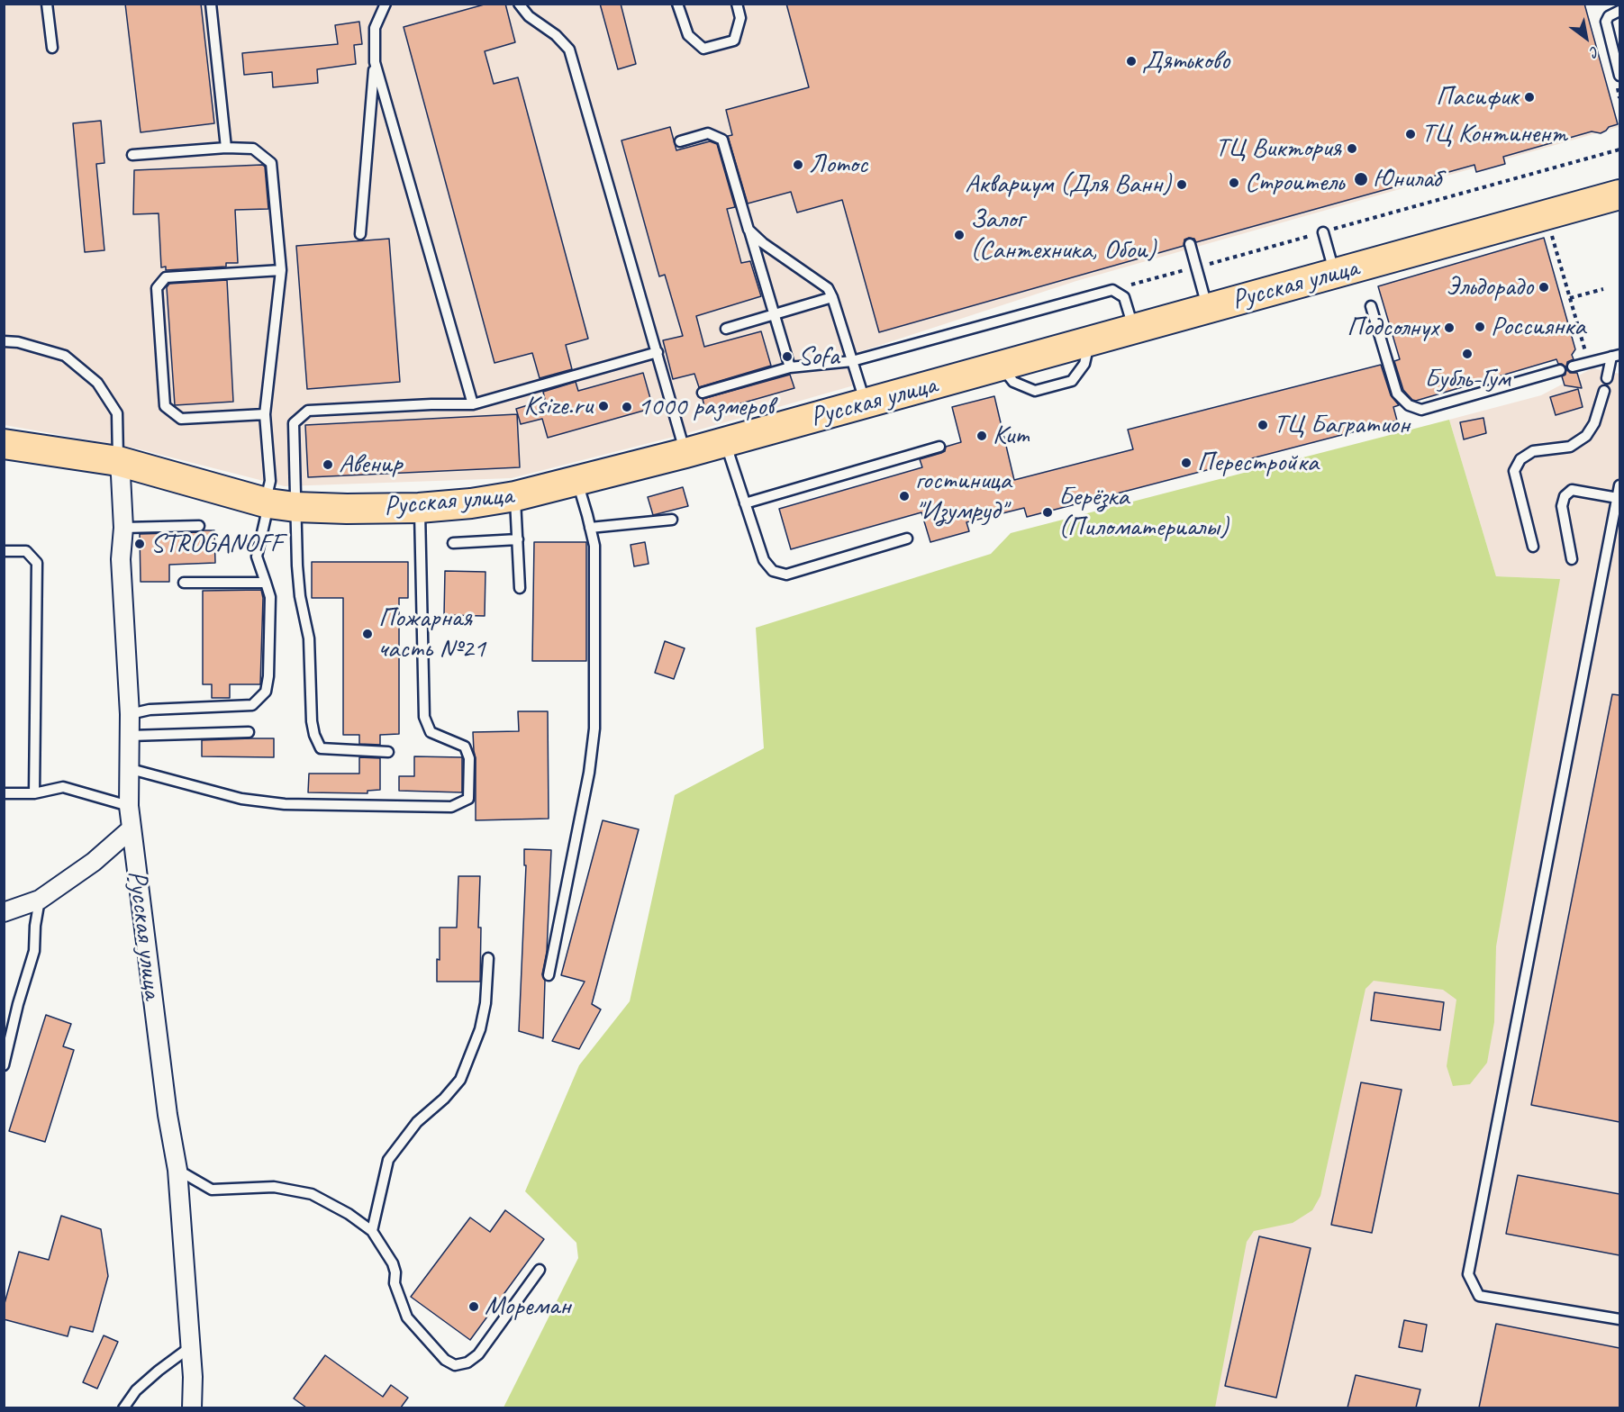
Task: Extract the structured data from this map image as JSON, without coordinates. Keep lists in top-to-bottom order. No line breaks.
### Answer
{"streets":{"main road":["Русская улица"]},"places":["Дятьково","Пасифик","ТЦ Континент","ТЦ Виктория","Лотос","Юнилаб","Строитель","Аквариум (Для Ванн)","Залог (Сантехника, Обои)","Эльдорадо","Россиянка","Подсолнух","Бубль-Гум","Sofa","Ksize.ru","1000 размеров","ТЦ Багратион","Кит","Перестройка","Авенир","гостиница \"Изумруд\"","Берёзка (Пиломатериалы)","STROGANOFF","Пожарная часть №21","Мореман"],"north":"bottom right"}
